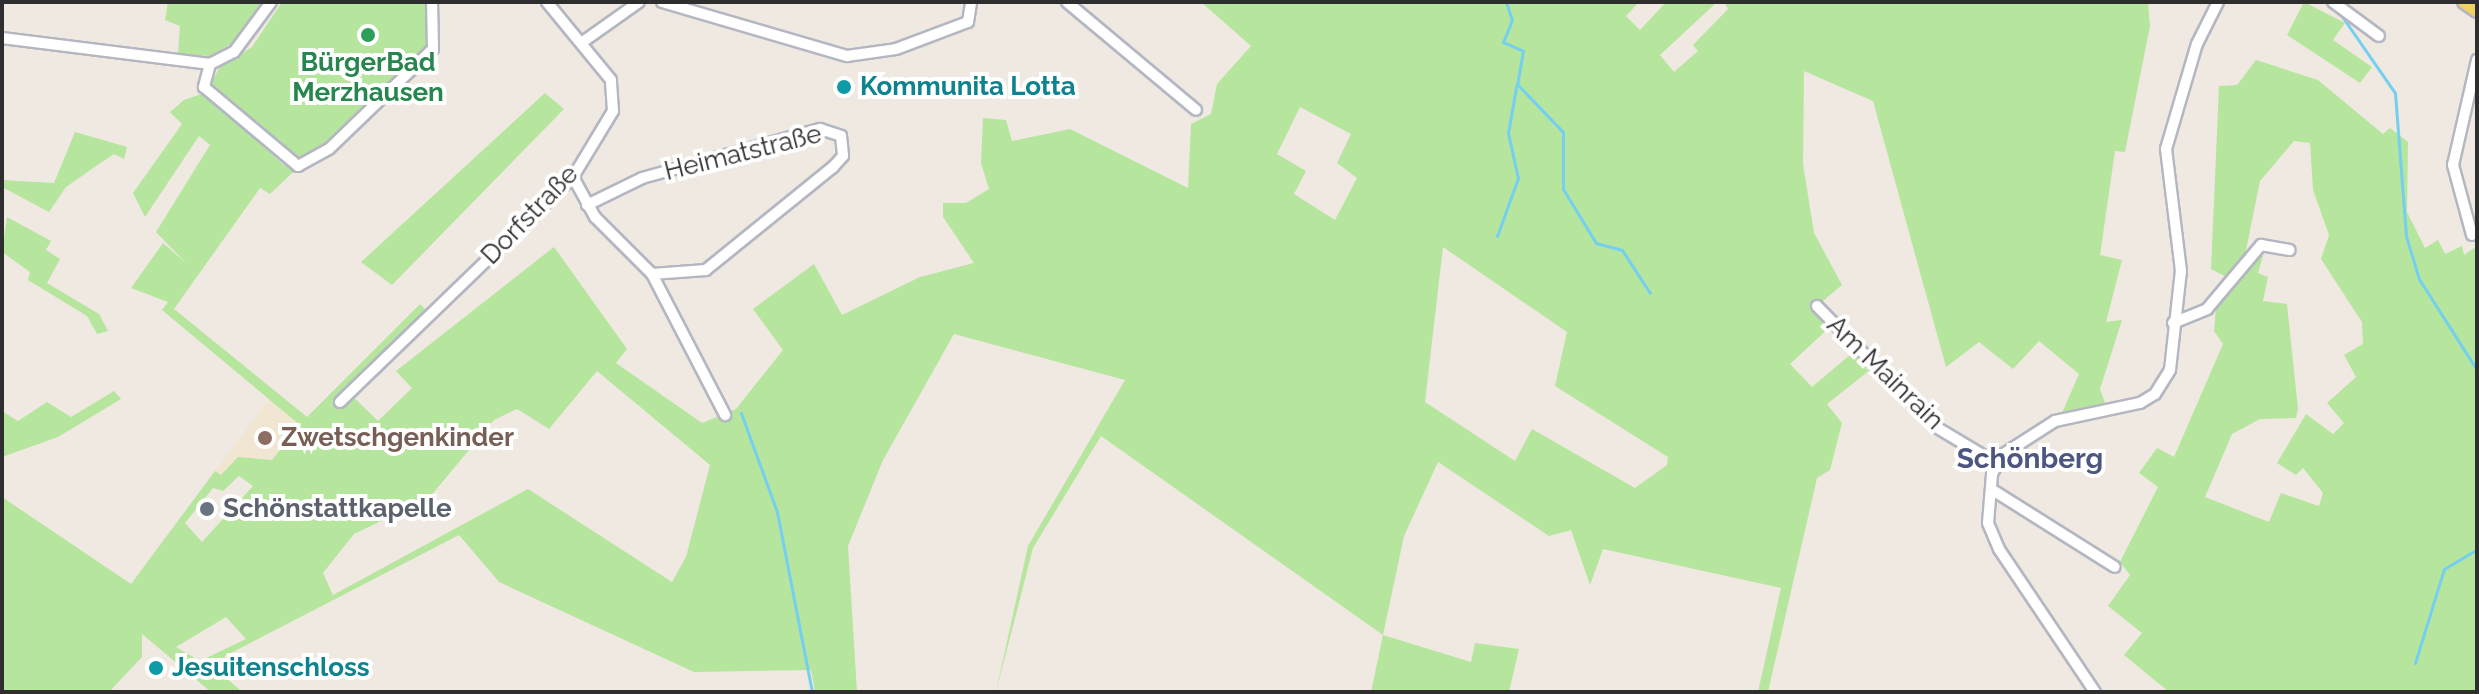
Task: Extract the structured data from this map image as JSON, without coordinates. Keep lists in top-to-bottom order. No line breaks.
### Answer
{"streets":{"street":["Heimatstraße","Dorfstraße","Am Mainrain"]},"districts":["Schönberg"],"places":["BürgerBad Merzhausen","Kommunita Lotta","Zwetschgenkinder","Schönstattkapelle","Jesuitenschloss"]}
